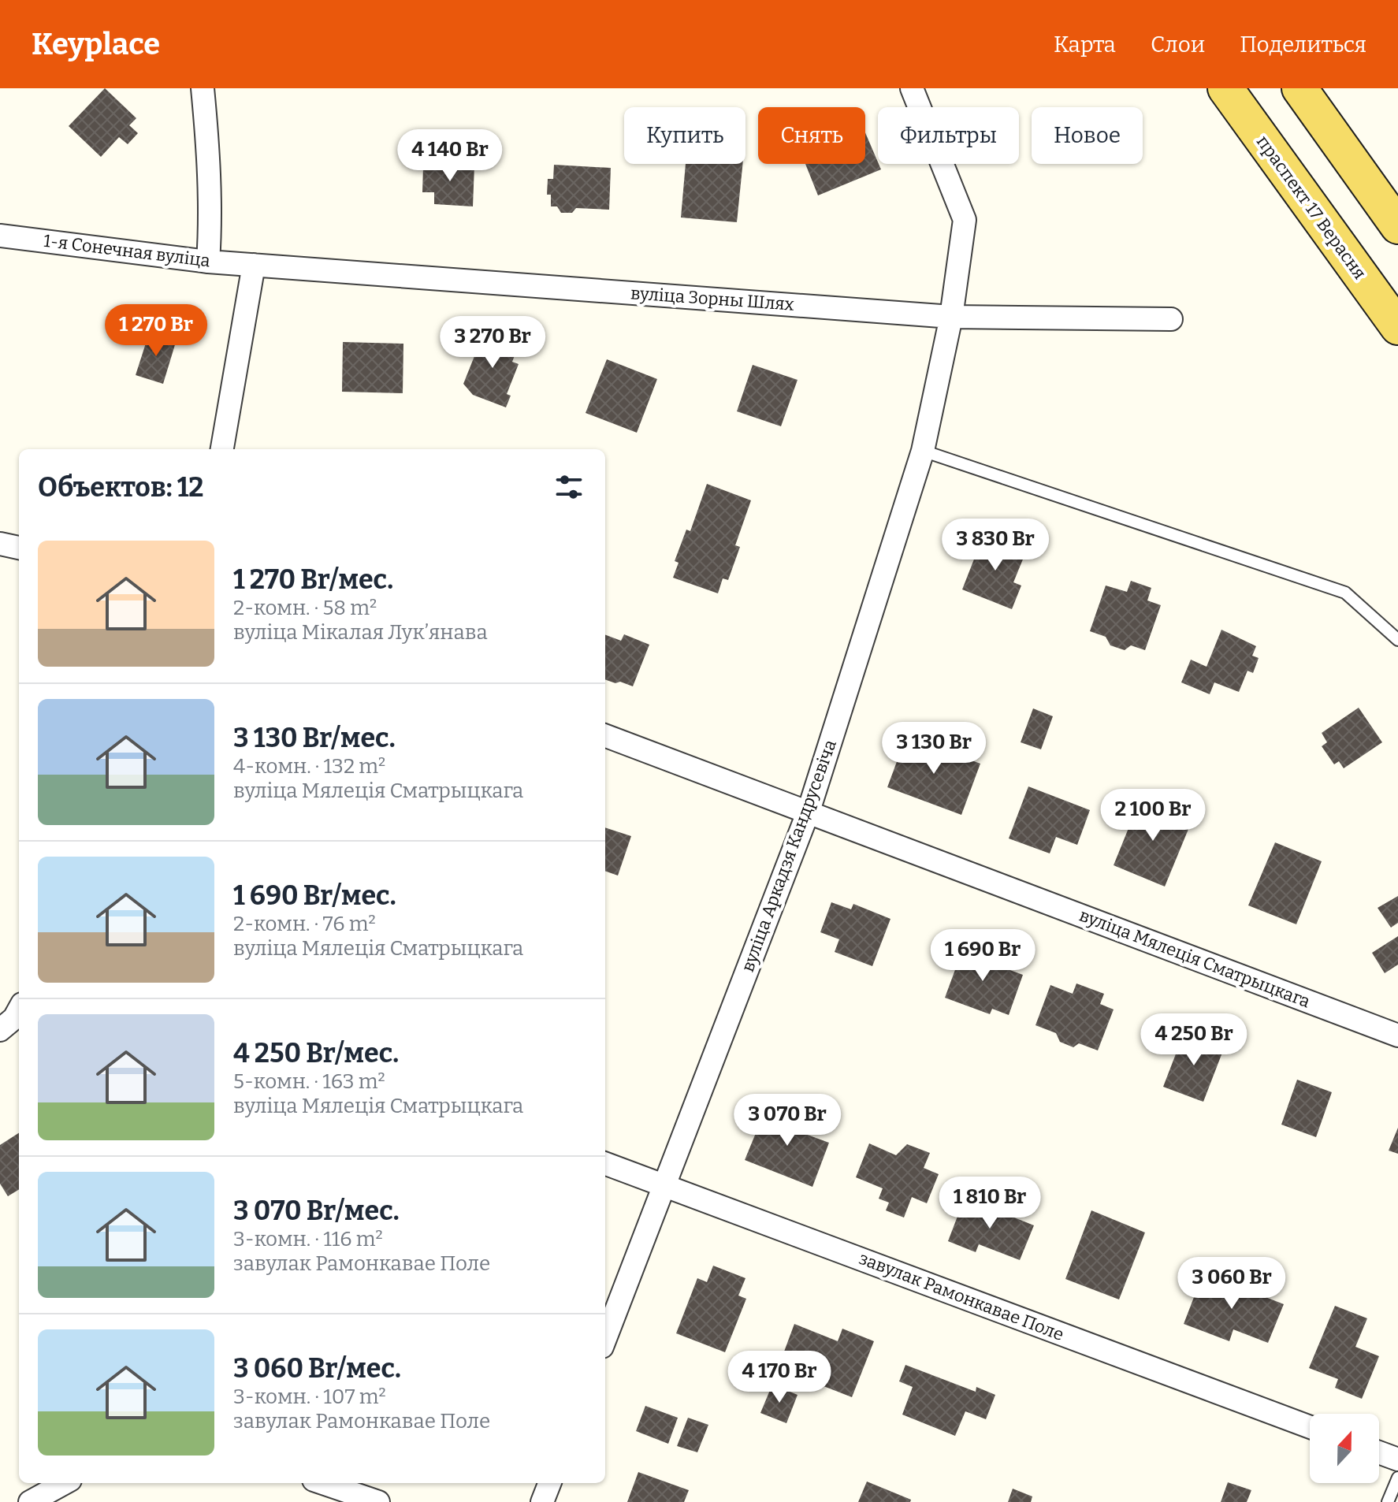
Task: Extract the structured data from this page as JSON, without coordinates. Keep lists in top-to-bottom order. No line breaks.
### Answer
{"streets":{"main road":["праспект 17 Верасня"],"street":["1-я Сонечная вуліца","вуліца Зорны Шлях","вуліца Аркадзя Кандрусевіча","вуліца Мялеція Сматрыцкага","завулак Рамонкавае Поле"]},"crossings":[["1-я Сонечная вуліца","вуліца Зорны Шлях"],["вуліца Зорны Шлях","вуліца Аркадзя Кандрусевіча"],["вуліца Аркадзя Кандрусевіча","вуліца Мялеція Сматрыцкага"],["вуліца Аркадзя Кандрусевіча","завулак Рамонкавае Поле"]],"north":"top","page":{"header":"Keyplace","nav":["Карта","Слои","Поделиться"],"chip":["Купить","Снять","Фильтры","Новое"],"price":["4 140 Br","1 270 Br","3 270 Br","3 830 Br","3 130 Br","2 100 Br","1 690 Br","4 250 Br","3 070 Br","1 810 Br","3 060 Br","4 170 Br"],"heading":"Объектов: 12","list":[{"name":"1 270 Br/мес.","note":"2-комн. · 58 m² · вуліца Мікалая Лукʼянава"},{"name":"3 130 Br/мес.","note":"4-комн. · 132 m² · вуліца Мялеція Сматрыцкага"},{"name":"1 690 Br/мес.","note":"2-комн. · 76 m² · вуліца Мялеція Сматрыцкага"},{"name":"4 250 Br/мес.","note":"5-комн. · 163 m² · вуліца Мялеція Сматрыцкага"},{"name":"3 070 Br/мес.","note":"3-комн. · 116 m² · завулак Рамонкавае Поле"},{"name":"3 060 Br/мес.","note":"3-комн. · 107 m² · завулак Рамонкавае Поле"}]}}
